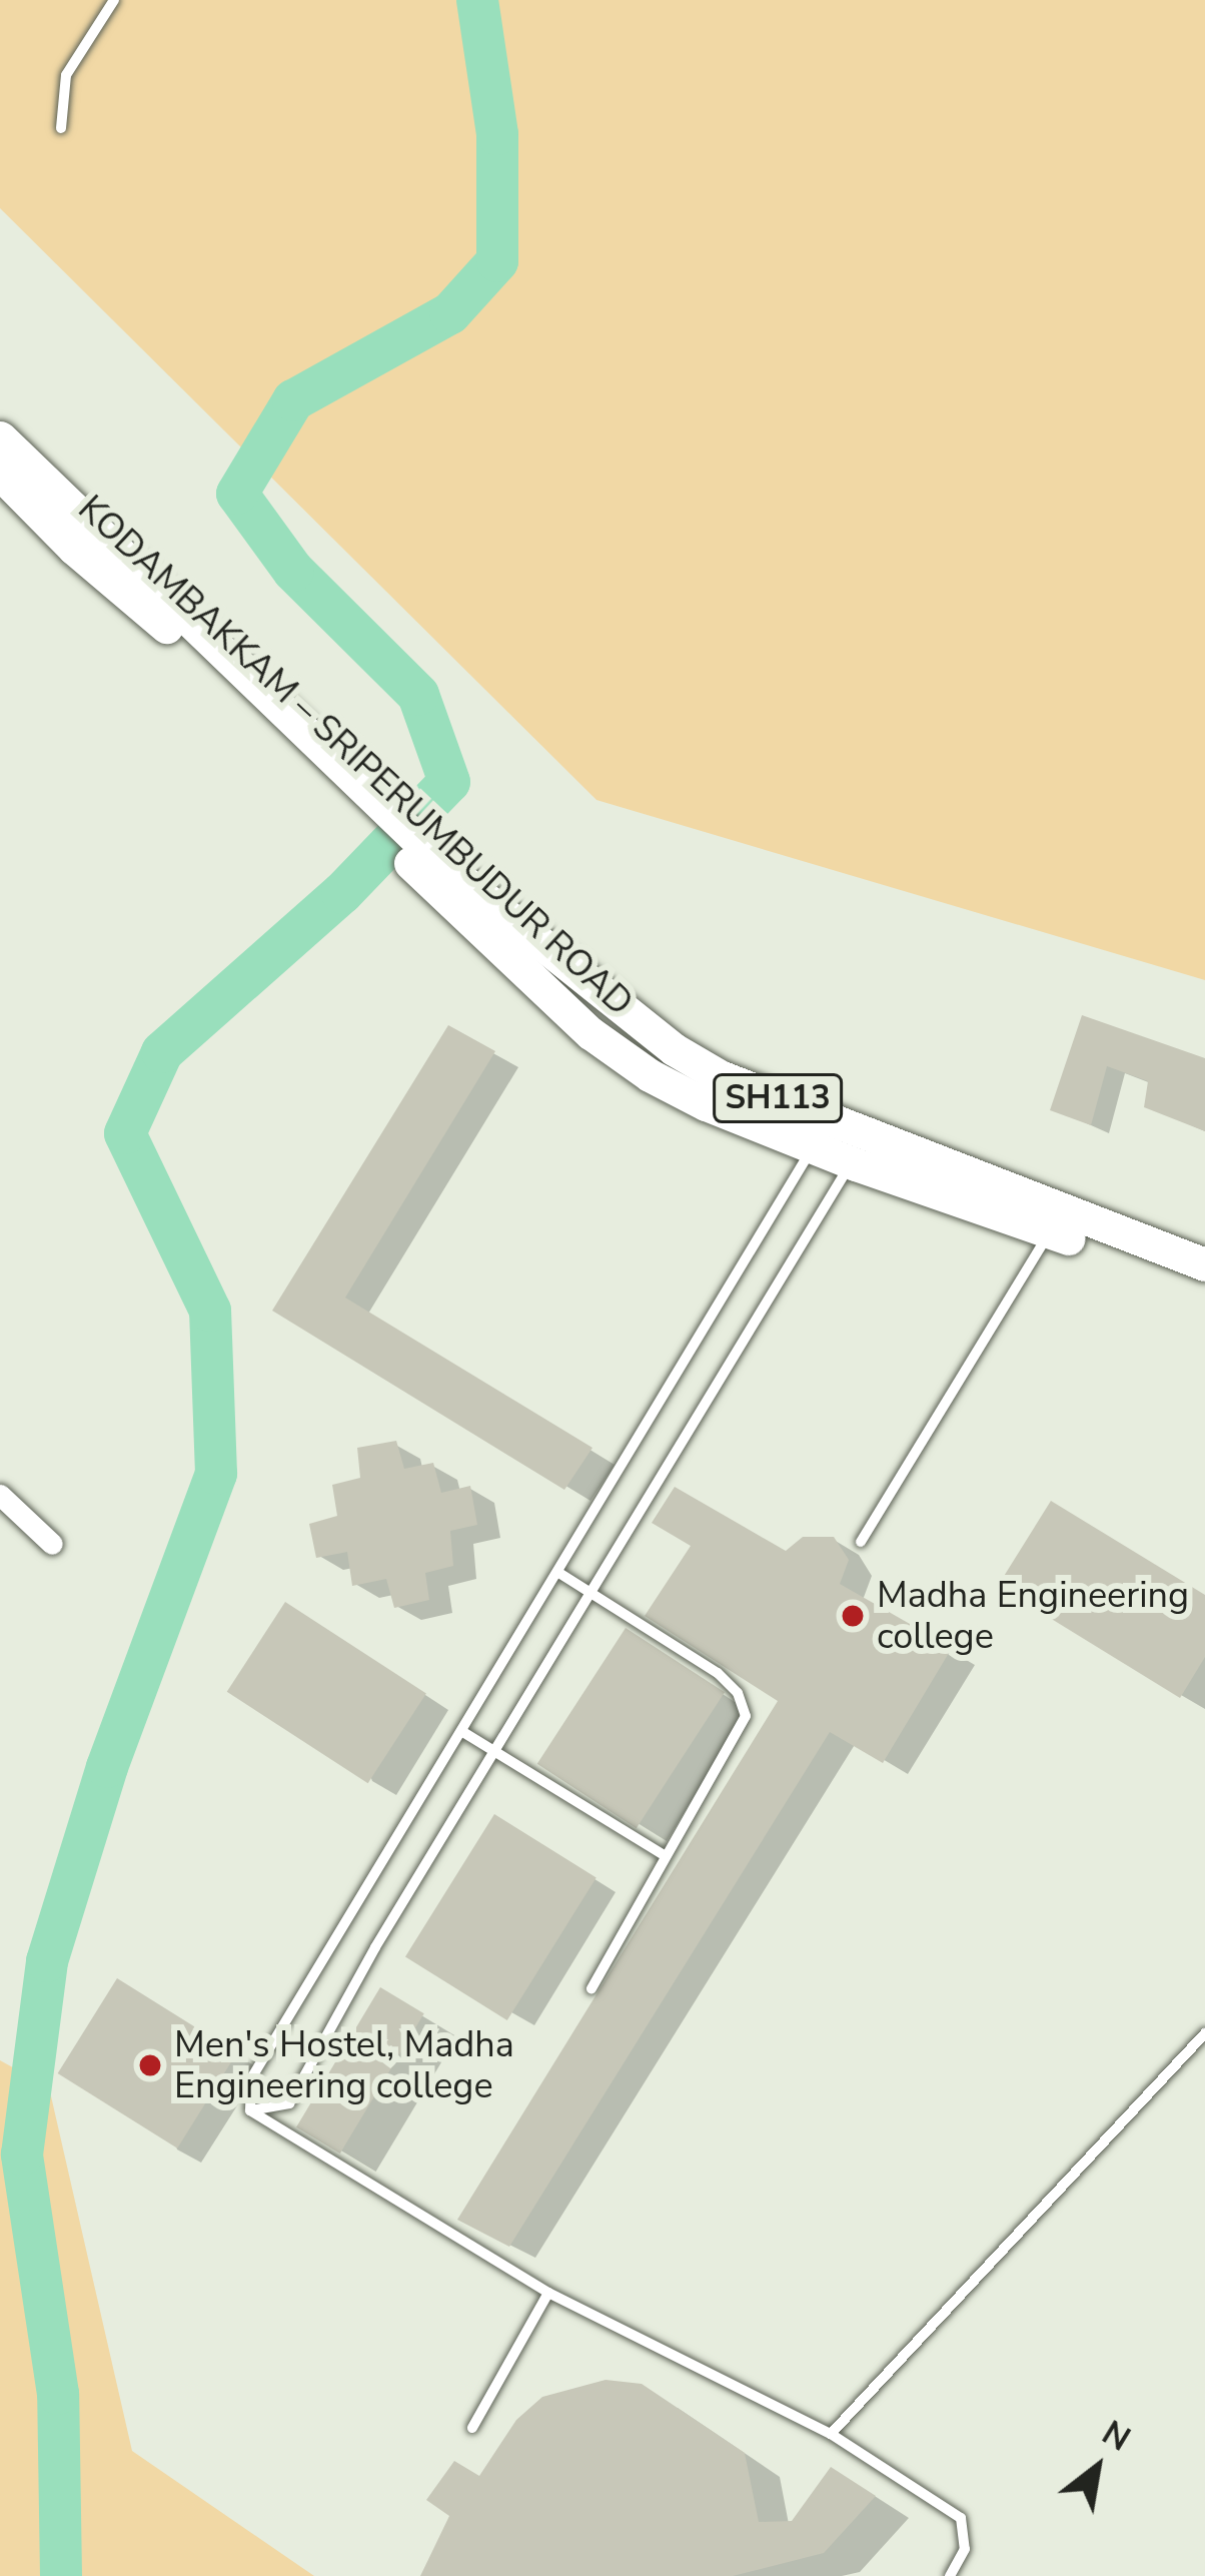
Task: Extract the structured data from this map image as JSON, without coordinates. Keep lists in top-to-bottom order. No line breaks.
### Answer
{"streets":{"main road":["KODAMBAKKAM – SRIPERUMBUDUR ROAD","SH113"]},"places":["Madha Engineering college","Men's Hostel, Madha Engineering college"],"north":"top right"}
